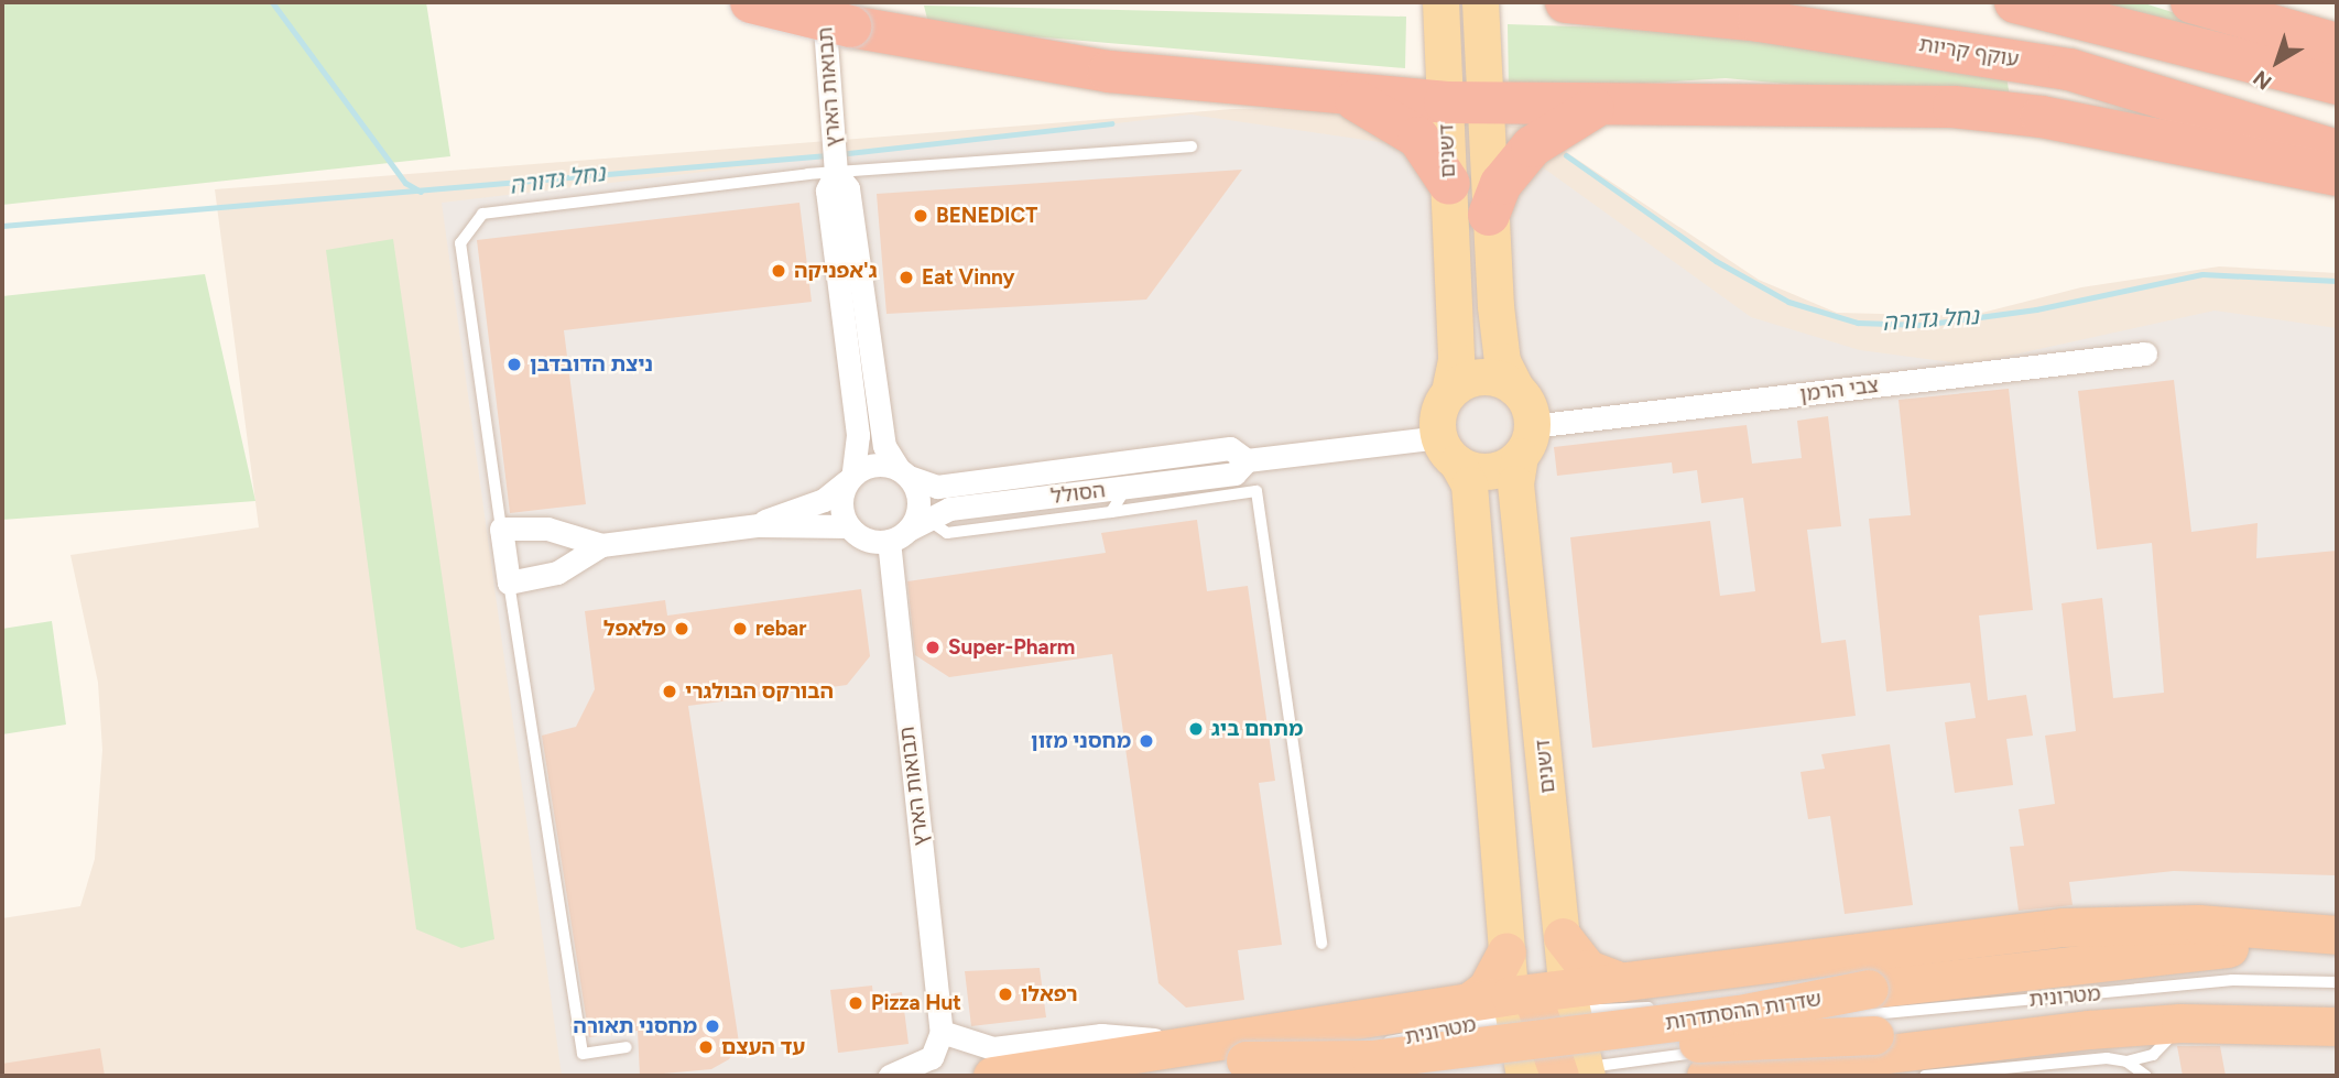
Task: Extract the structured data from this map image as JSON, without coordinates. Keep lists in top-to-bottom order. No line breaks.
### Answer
{"streets":{"highway":["עוקף קריות","שדרות ההסתדרות"],"main road":["דשנים"],"street":["תבואות הארץ","צבי הרמן","הסולל"],"lane":["מטרונית"]},"crossings":[["תבואות הארץ","הסולל"],["דשנים","צבי הרמן"],["דשנים","הסולל"],["דשנים","מטרונית"],["צבי הרמן","הסולל"]],"water":["נחל גדורה"],"places":["BENEDICT","ג'אפניקה","Eat Vinny","ניצת הדובדבן","פלאפל","rebar","Super-Pharm","הבורקס הבולגרי","מתחם ביג","מחסני מזון","רפאלו","Pizza Hut","מחסני תאורה","עד העצם"],"north":"bottom left"}
